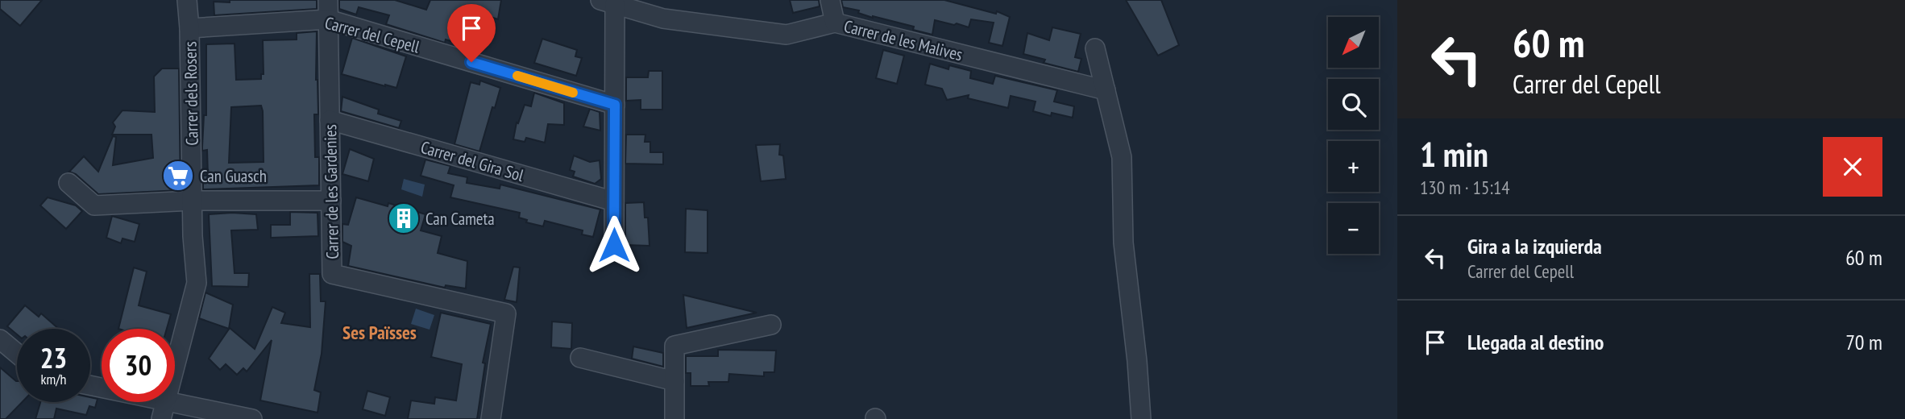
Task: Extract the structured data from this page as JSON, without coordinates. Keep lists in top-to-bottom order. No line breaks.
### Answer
{"streets":{"street":["Carrer del Cepell","Carrer de les Malives","Carrer dels Rosers","Carrer del Gira Sol","Carrer de les Gardenies"]},"crossings":[["Carrer del Cepell","Carrer dels Rosers"],["Carrer del Cepell","Carrer de les Gardenies"],["Carrer del Gira Sol","Carrer de les Gardenies"]],"districts":["Ses Païsses"],"places":{"supermarket":["Can Guasch"],"building":["Can Cameta"]},"north":"bottom left","page":{"turn":["60 m","Carrer del Cepell"],"map_buttons":["+","−"],"heading":["1 min","130 m · 15:14"],"list":[{"name":"Gira a la izquierda","note":"Carrer del Cepell","value":"60 m"},{"name":"Llegada al destino","value":"70 m"}],"speed":"23 km/h","limit":"30"}}
